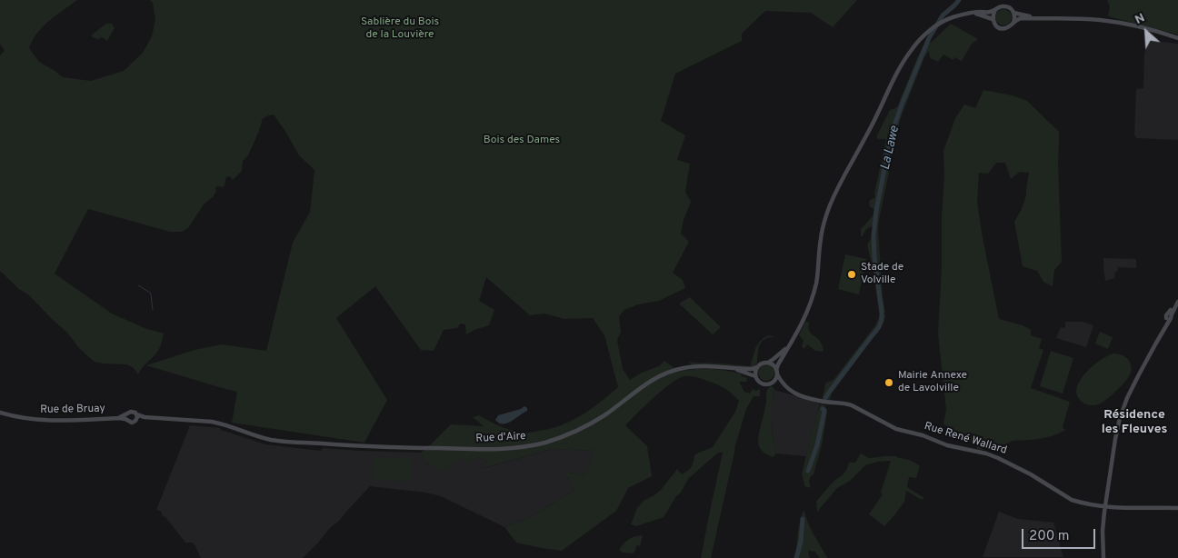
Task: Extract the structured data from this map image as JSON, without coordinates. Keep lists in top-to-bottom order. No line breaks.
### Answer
{"streets":{"main road":["Rue de Bruay","Rue d'Aire","Rue René Wallard"]},"districts":["Résidence les Fleuves"],"water":["La Lawe"],"parks":["Sablière du Bois de la Louvière","Bois des Dames"],"places":["Stade de Volville","Mairie Annexe de Lavolville"],"scale_bar":"200 m","north":"top left"}
